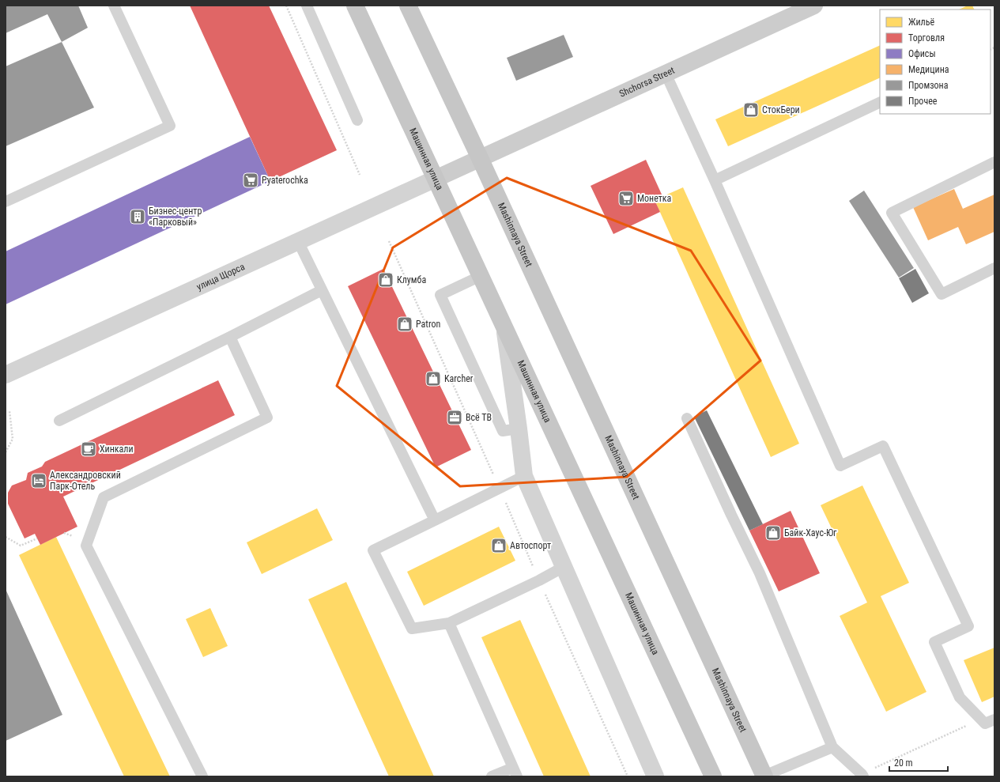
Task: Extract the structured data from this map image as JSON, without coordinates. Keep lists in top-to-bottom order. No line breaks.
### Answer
{"streets":{"main road":["Shchorsa Street","Машинная улица","Mashinnaya Street"],"street":["улица Щорса"]},"crossings":[["Shchorsa Street","Машинная улица"],["Shchorsa Street","Mashinnaya Street"],["Shchorsa Street","улица Щорса"],["Машинная улица","улица Щорса"]],"places":{"shop":["СтокБери","Клумба","Patron","Karcher","Байк-Хаус-Юг","Автоспорт"],"supermarket":["Pyaterochka","Монетка"],"building":["Бизнес-центр «Парковый»"],"office":["Всё ТВ"],"cafe":["Хинкали"],"hotel":["Александровский Парк-Отель"]},"legend":["Жильё","Торговля","Офисы","Медицина","Промзона","Прочее"],"scale_bar":"20 m"}
